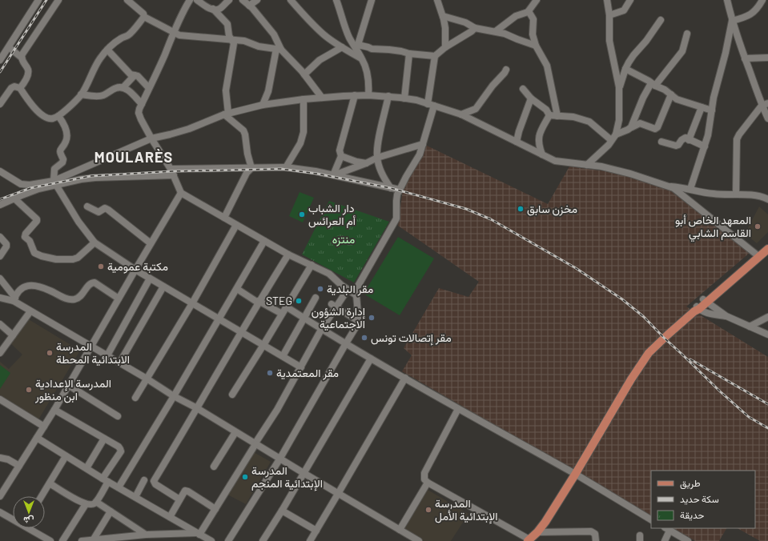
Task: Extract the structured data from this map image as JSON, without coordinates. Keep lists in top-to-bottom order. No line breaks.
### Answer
{"districts":["MOULARÈS"],"parks":["منتزه"],"places":["مخزن سابق","دار الشباب أم العرائس","المعهد الخاص أبو القاسم الشابي","مكتبة عمومية","مقر البلدية","STEG","إدارة الشؤون الاجتماعية","مقر إتصالات تونس","المدرسة الابتدائية المحطة","مقر المعتمدية","المدرسة الإعدادية ابن منظور","المدرسة الإبتدائية المنجم","المدرسة الإبتدائية الأمل"],"legend":["طريق","سكة حديد","حديقة"],"north":"bottom"}
